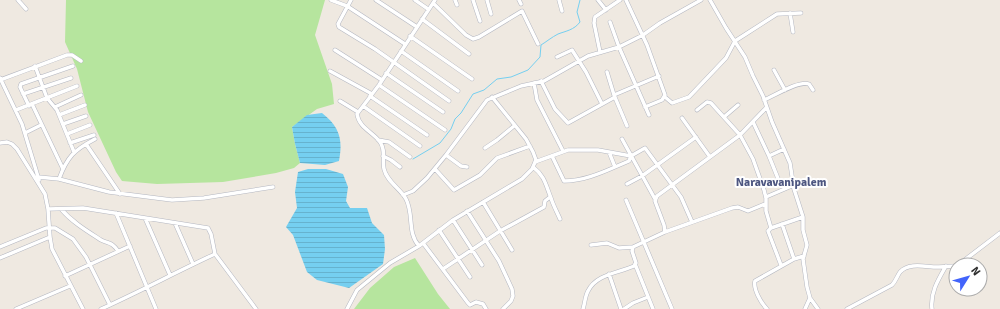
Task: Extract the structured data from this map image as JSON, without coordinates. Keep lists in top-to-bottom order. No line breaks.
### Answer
{"districts":["Naravavanipalem"],"north":"top right"}
